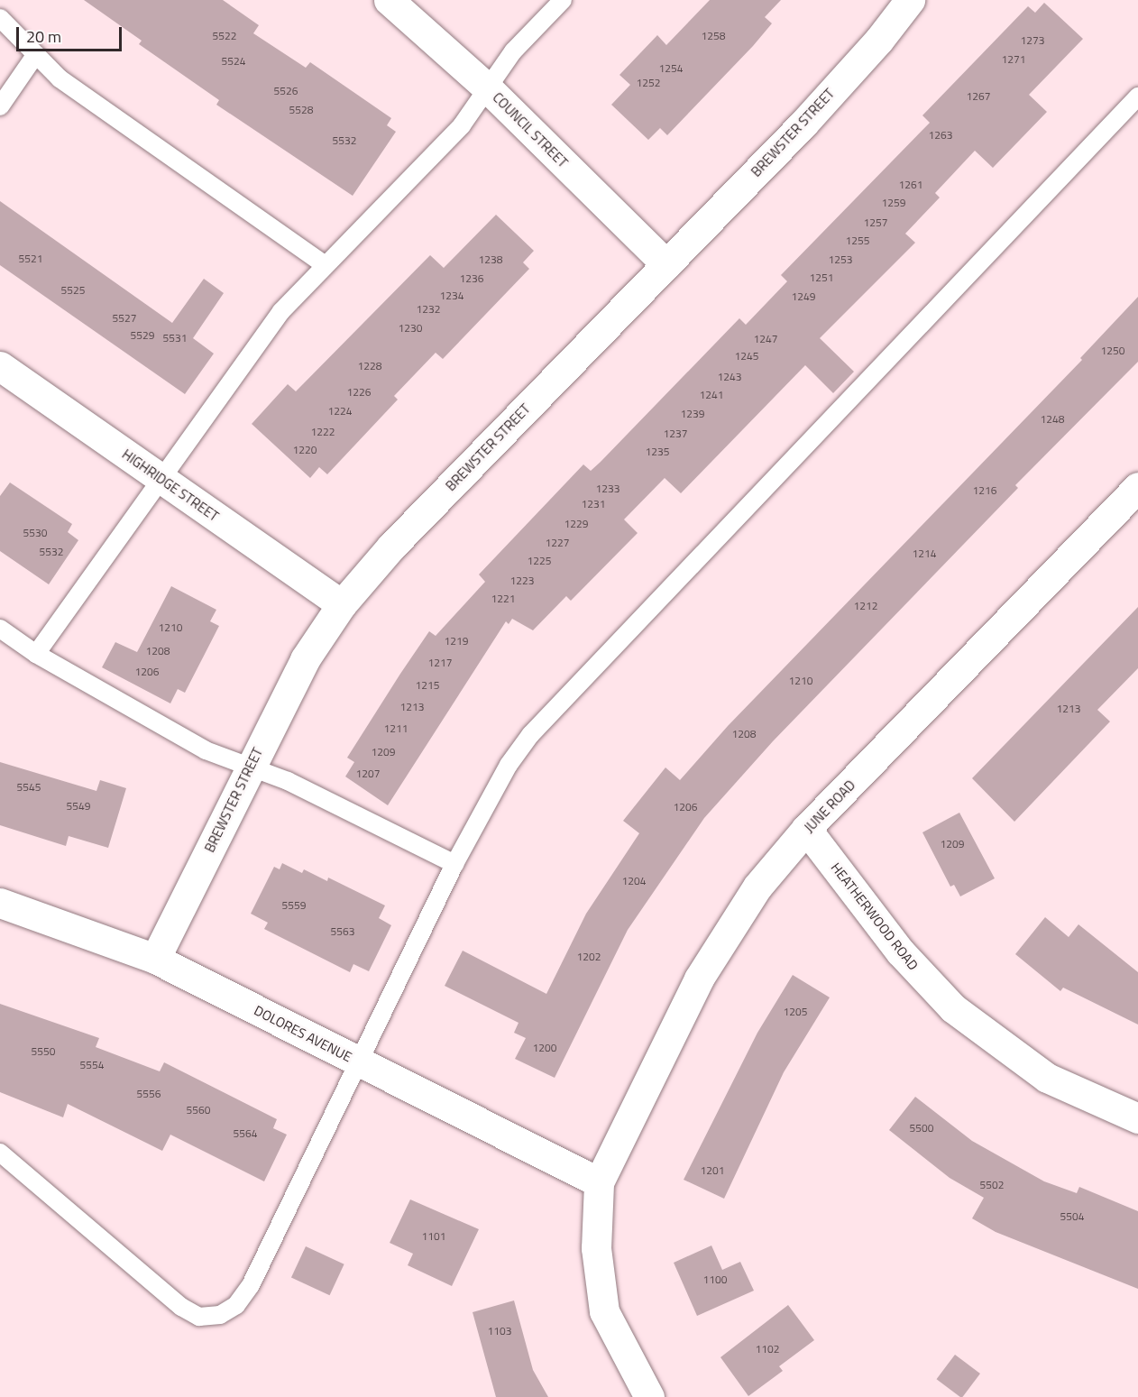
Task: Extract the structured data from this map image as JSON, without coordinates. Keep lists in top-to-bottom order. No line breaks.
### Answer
{"streets":{"street":["COUNCIL STREET","BREWSTER STREET","HIGHRIDGE STREET","JUNE ROAD","HEATHERWOOD ROAD","DOLORES AVENUE"]},"crossings":[["COUNCIL STREET","BREWSTER STREET"],["BREWSTER STREET","HIGHRIDGE STREET"],["BREWSTER STREET","DOLORES AVENUE"],["JUNE ROAD","HEATHERWOOD ROAD"],["JUNE ROAD","DOLORES AVENUE"]],"house_numbers":["5522","1258","1273","1271","5524","1254","1252","5526","1267","5528","1263","5532","1261","1259","1257","1255","5521","1238","1253","1251","1236","5525","1234","1249","1232","5527","1230","5529","5531","1247","1250","1245","1228","1243","1226","1241","1224","1239","1248","1222","1237","1220","1235","1233","1216","1231","1229","5530","1227","5532","1214","1225","1223","1221","1212","1210","1219","1208","1217","1206","1210","1215","1213","1213","1211","1208","1209","1207","5545","5549","1206","1209","1204","5559","5563","1202","1205","1200","5550","5554","5556","5560","5500","5564","1201","5502","5504","1101","1100","1103","1102"],"scale_bar":"20 m"}
